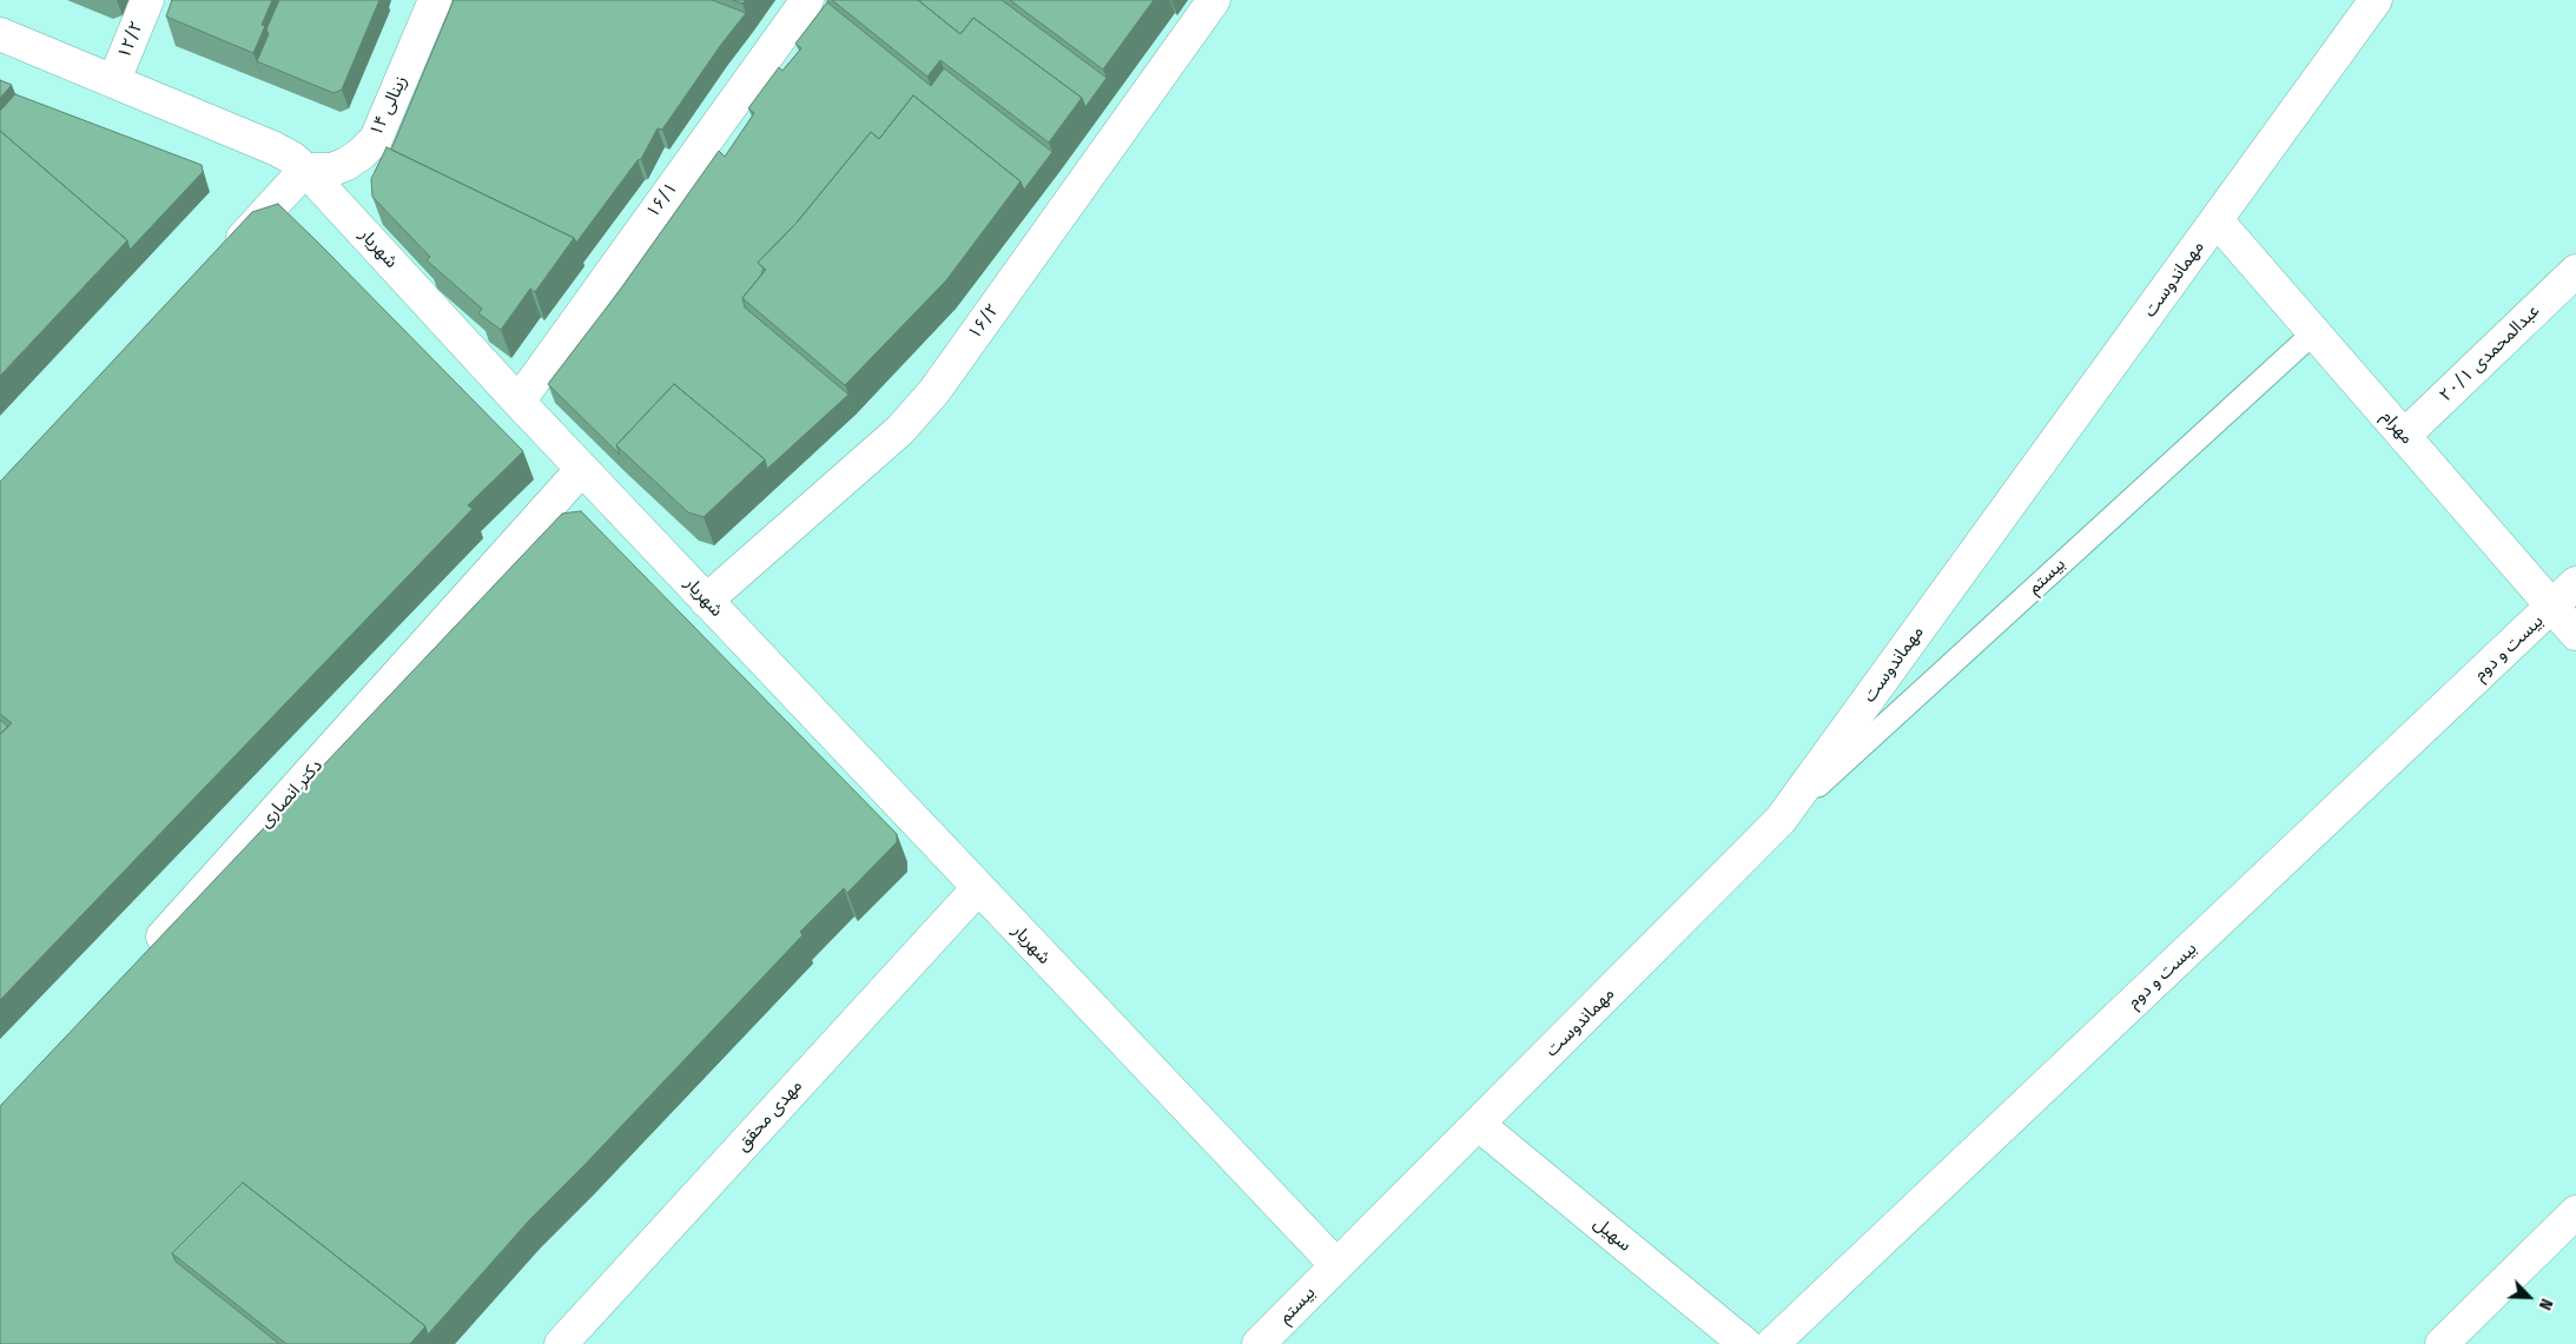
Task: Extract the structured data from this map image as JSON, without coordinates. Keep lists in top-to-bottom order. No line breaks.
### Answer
{"streets":{"street":["۱۲/۲","زینالی ۱۴","۱۶/۱","شهریار","مهماندوست","۱۶/۲","عبدالمحمدی ۲۰/۱","مهرام","بیستم","بیست و دوم","دکتر انصاری","مهدی محقق","سهیل"]},"crossings":[["۱۲/۲","شهریار"],["زینالی ۱۴","شهریار"],["۱۶/۱","شهریار"],["شهریار","مهماندوست"],["شهریار","۱۶/۲"],["شهریار","بیستم"],["شهریار","دکتر انصاری"],["شهریار","مهدی محقق"],["مهماندوست","مهرام"],["مهماندوست","بیستم"],["مهماندوست","سهیل"],["عبدالمحمدی ۲۰/۱","مهرام"],["مهرام","بیستم"],["مهرام","بیست و دوم"]],"north":"bottom right"}
